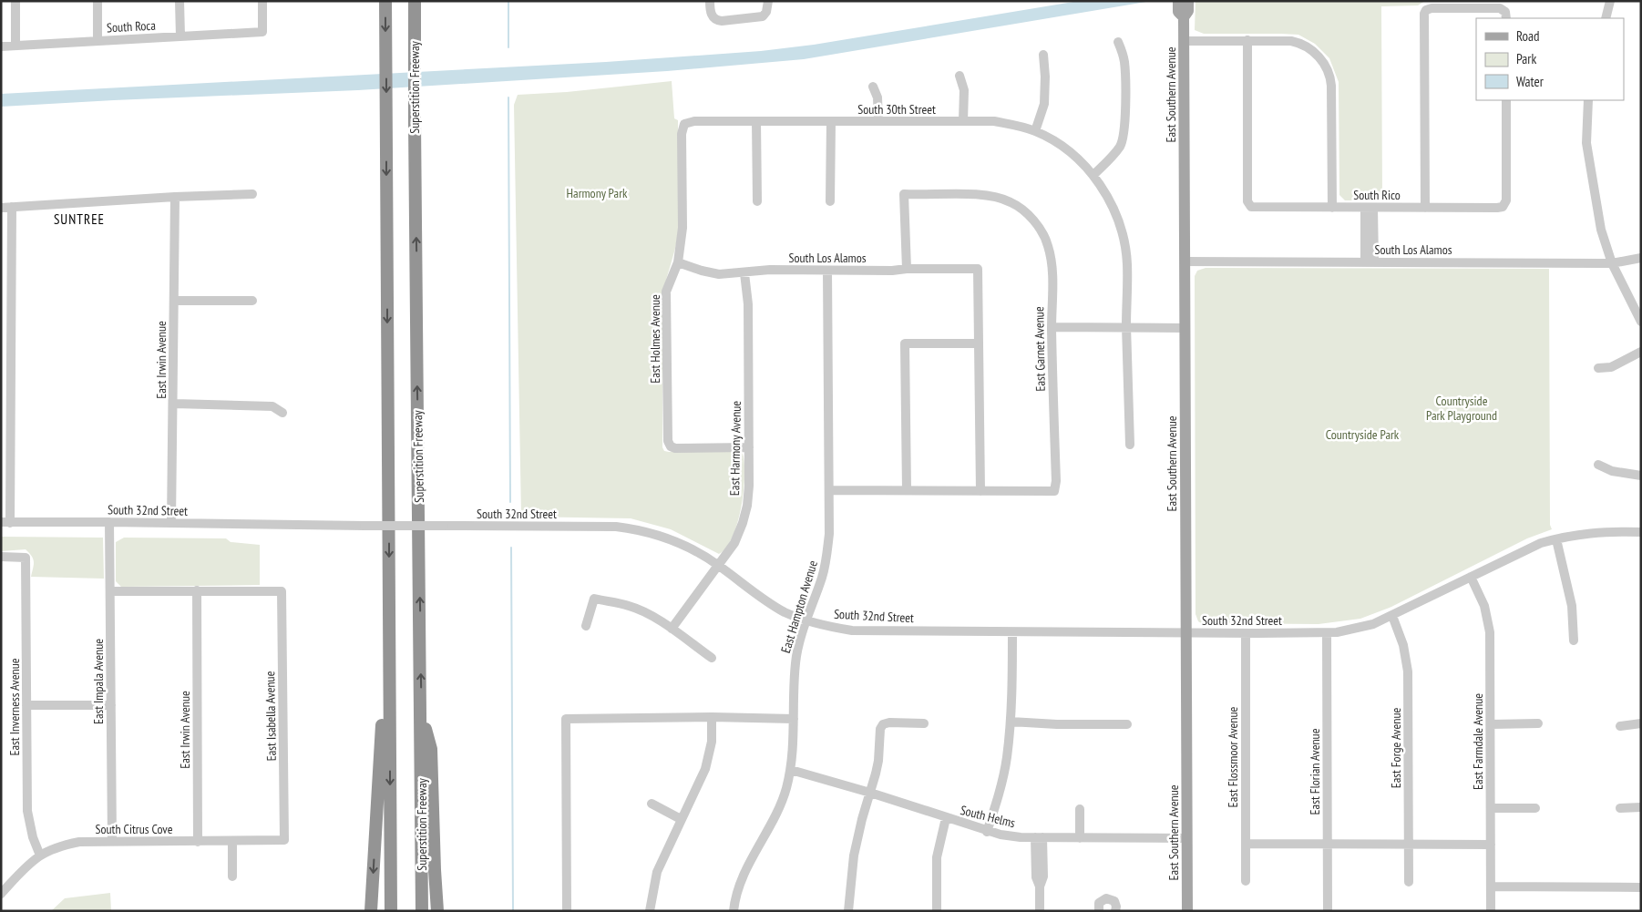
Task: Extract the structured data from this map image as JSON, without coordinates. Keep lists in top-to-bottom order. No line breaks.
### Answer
{"streets":{"highway":["Superstition Freeway"],"main road":["East Southern Avenue"],"street":["South Roca","South 30th Street","South Rico","South Los Alamos","East Holmes Avenue","East Garnet Avenue","East Irwin Avenue","East Harmony Avenue","South 32nd Street","East Hampton Avenue","East Impala Avenue","East Inverness Avenue","East Isabella Avenue","East Farmdale Avenue","East Forge Avenue","East Flossmoor Avenue","East Florian Avenue","South Helms","South Citrus Cove"]},"crossings":[["East Southern Avenue","South Los Alamos"],["East Southern Avenue","South 32nd Street"],["East Southern Avenue","South Helms"],["South 30th Street","East Holmes Avenue"],["South Los Alamos","East Holmes Avenue"],["South Los Alamos","East Garnet Avenue"],["South Los Alamos","East Harmony Avenue"],["South Los Alamos","East Hampton Avenue"],["East Holmes Avenue","East Harmony Avenue"],["East Irwin Avenue","South 32nd Street"],["East Irwin Avenue","East Isabella Avenue"],["East Irwin Avenue","South Citrus Cove"],["East Harmony Avenue","South 32nd Street"],["South 32nd Street","East Hampton Avenue"],["South 32nd Street","East Impala Avenue"],["South 32nd Street","East Farmdale Avenue"],["South 32nd Street","East Forge Avenue"],["South 32nd Street","East Flossmoor Avenue"],["South 32nd Street","East Florian Avenue"],["East Hampton Avenue","South Helms"],["East Impala Avenue","South Citrus Cove"],["East Inverness Avenue","South Citrus Cove"],["East Isabella Avenue","South Citrus Cove"]],"districts":["SUNTREE"],"parks":["Harmony Park","Countryside Park Playground","Countryside Park"],"legend":["Road","Park","Water"]}
